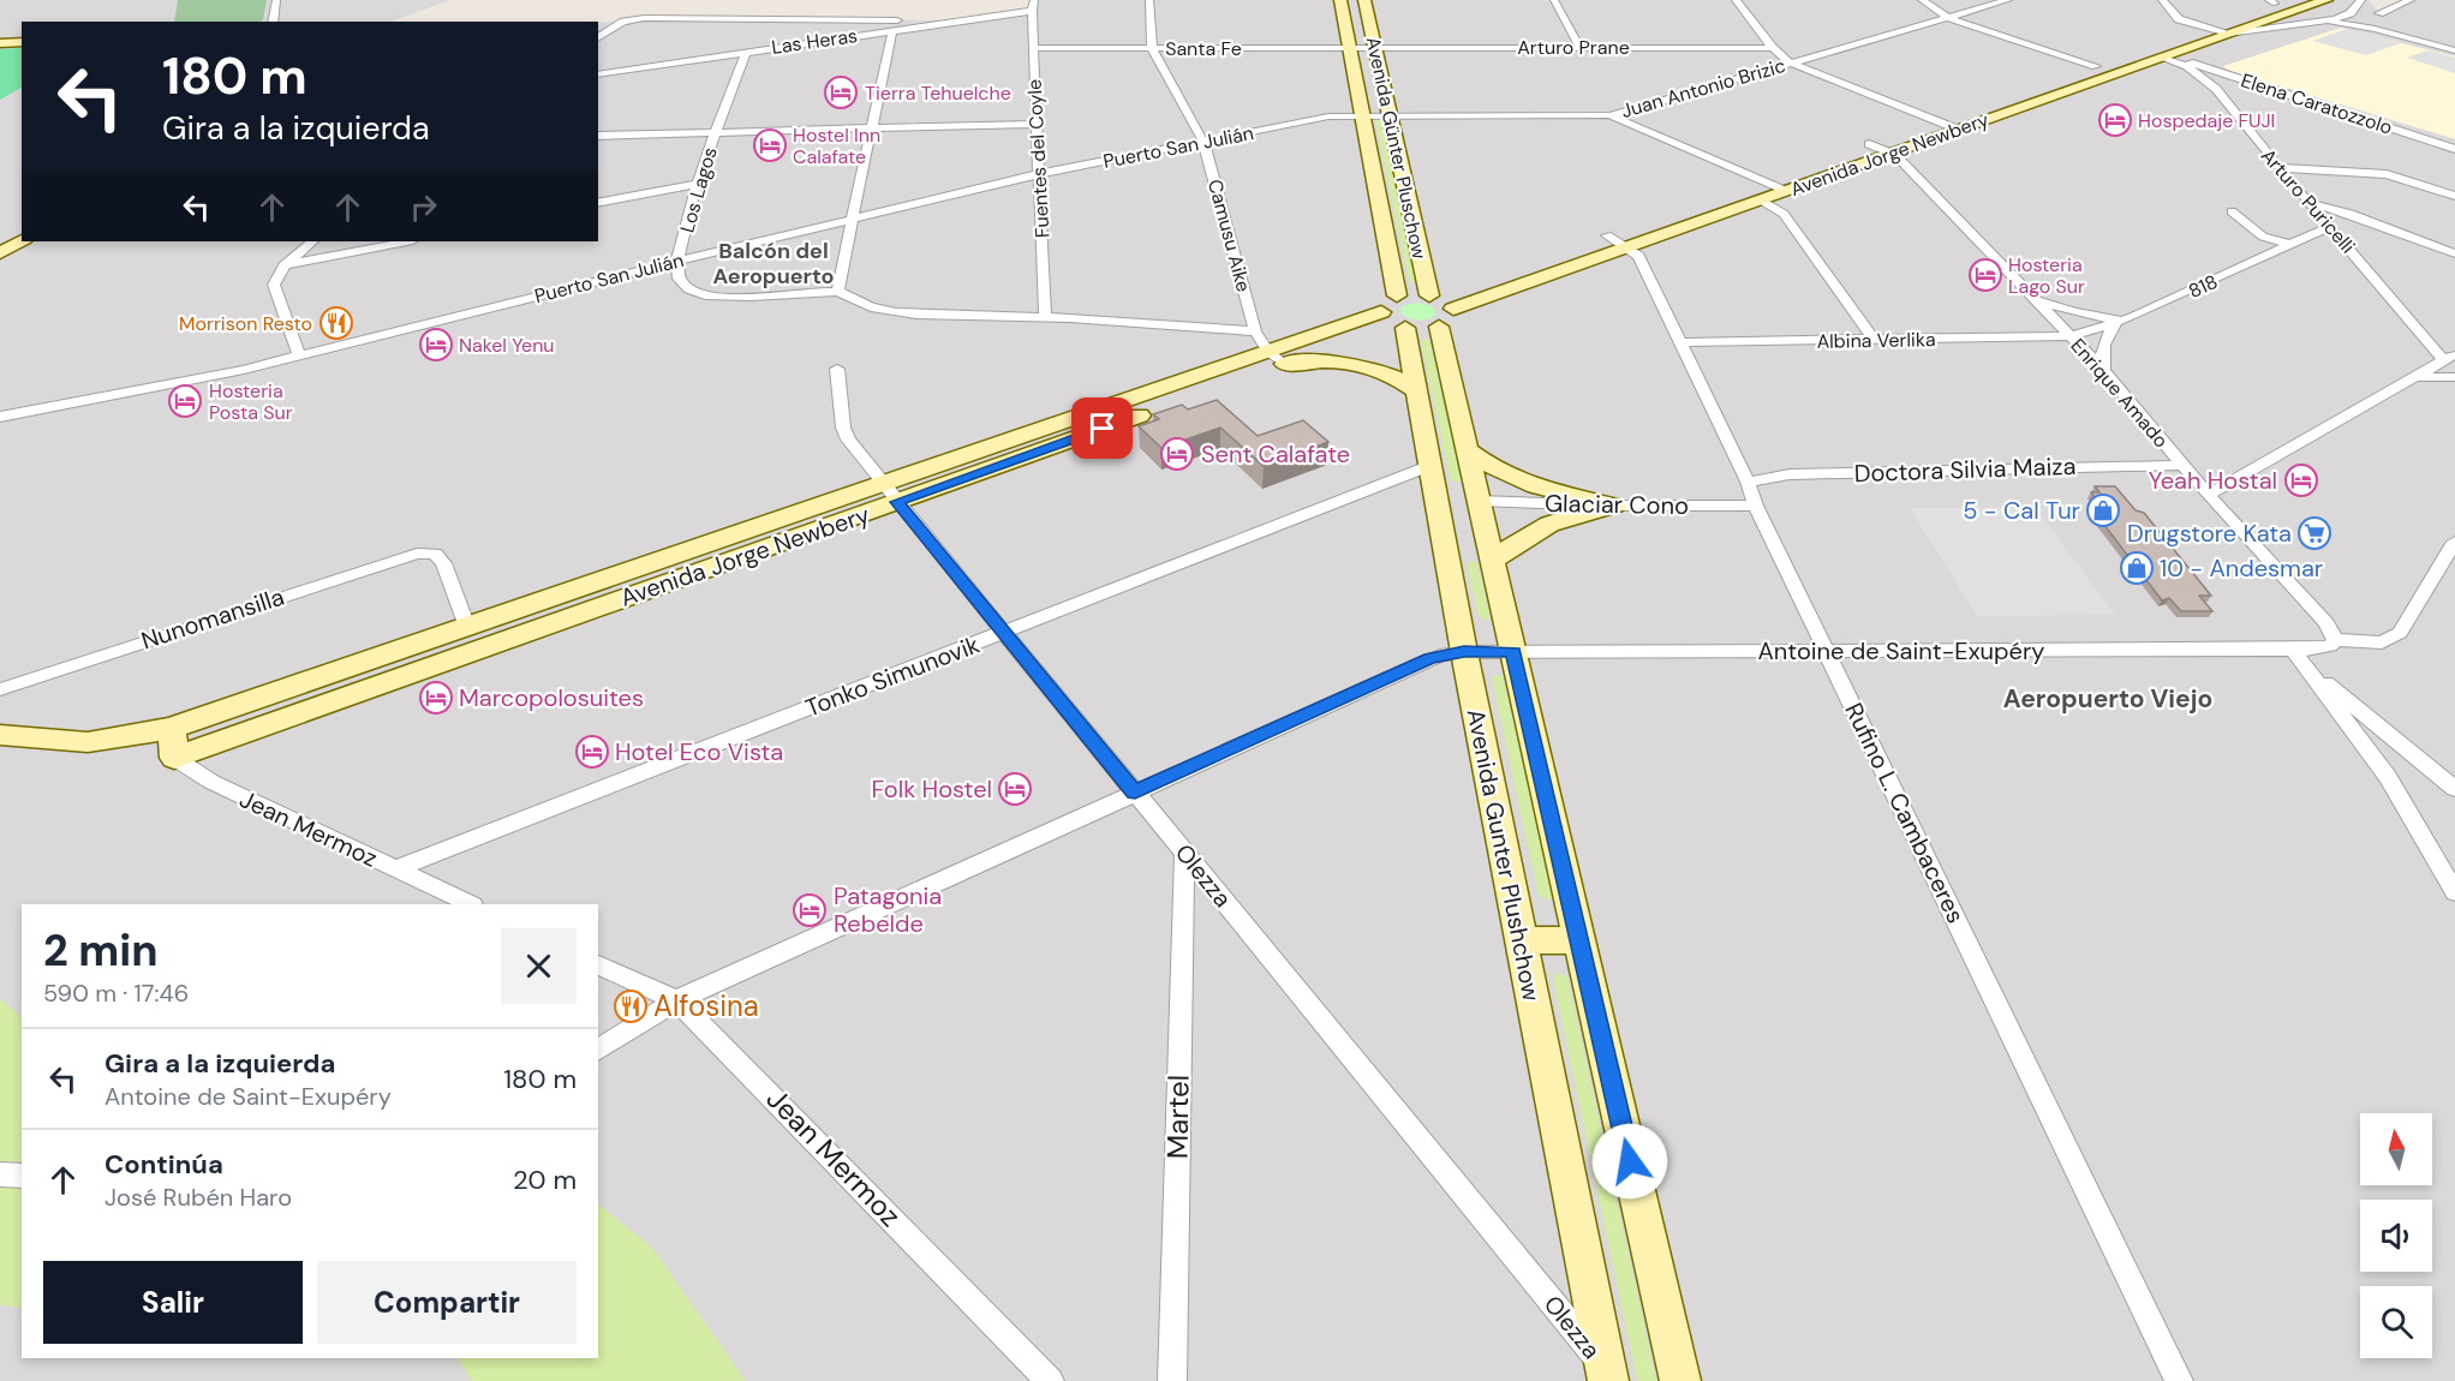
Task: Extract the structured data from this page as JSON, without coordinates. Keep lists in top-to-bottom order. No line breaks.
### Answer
{"streets":{"street":["Las Heras","Arturo Prane","Santa Fe","Juan Antonio Brizic","Elena Caratozzolo","Puerto San Julián","Avenida Günter Pluschow","Avenida Jorge Newbery","Fuentes del Coyle","Los Lagos","Arturo Puricelli","Camusu Aike","818","Albina Verlika","Enrique Amado","Doctora Silvia Maiza","Glaciar Cono","Nunomansilla","Antoine de Saint-Exupéry","Tonko Simunovik","Rufino L. Cambaceres","Jean Mermoz","Avenida Gunter Plushchow","Olezza","Martel"]},"crossings":[["Las Heras","Fuentes del Coyle"],["Las Heras","Los Lagos"],["Arturo Prane","Santa Fe"],["Arturo Prane","Avenida Günter Pluschow"],["Santa Fe","Avenida Günter Pluschow"],["Santa Fe","Fuentes del Coyle"],["Santa Fe","Camusu Aike"],["Juan Antonio Brizic","Puerto San Julián"],["Juan Antonio Brizic","Avenida Günter Pluschow"],["Elena Caratozzolo","Arturo Puricelli"],["Puerto San Julián","Avenida Günter Pluschow"],["Puerto San Julián","Fuentes del Coyle"],["Puerto San Julián","Los Lagos"],["Puerto San Julián","Camusu Aike"],["Avenida Günter Pluschow","Avenida Jorge Newbery"],["Avenida Günter Pluschow","Avenida Gunter Plushchow"],["Avenida Jorge Newbery","Arturo Puricelli"],["Avenida Jorge Newbery","Camusu Aike"],["Avenida Jorge Newbery","Enrique Amado"],["Avenida Jorge Newbery","Nunomansilla"],["Avenida Jorge Newbery","Rufino L. Cambaceres"],["Avenida Jorge Newbery","Jean Mermoz"],["Avenida Jorge Newbery","Avenida Gunter Plushchow"],["Avenida Jorge Newbery","Olezza"],["Arturo Puricelli","818"],["818","Albina Verlika"],["818","Enrique Amado"],["Albina Verlika","Enrique Amado"],["Albina Verlika","Rufino L. Cambaceres"],["Enrique Amado","Doctora Silvia Maiza"],["Enrique Amado","Antoine de Saint-Exupéry"],["Doctora Silvia Maiza","Rufino L. Cambaceres"],["Glaciar Cono","Rufino L. Cambaceres"],["Antoine de Saint-Exupéry","Rufino L. Cambaceres"],["Antoine de Saint-Exupéry","Jean Mermoz"],["Antoine de Saint-Exupéry","Avenida Gunter Plushchow"],["Antoine de Saint-Exupéry","Olezza"],["Tonko Simunovik","Jean Mermoz"],["Tonko Simunovik","Avenida Gunter Plushchow"],["Tonko Simunovik","Olezza"],["Avenida Gunter Plushchow","Olezza"],["Olezza","Martel"]],"districts":["Balcón del Aeropuerto","Aeropuerto Viejo"],"places":{"hotel":["Tierra Tehuelche","Hospedaje FUJI","Hostel Inn Calafate","Hosteria Lago Sur","Nakel Yenu","Hosteria Posta Sur","Sent Calafate","Yeah Hostal","Marcopolosuites","Hotel Eco Vista","Folk Hostel","Patagonia Rebelde"],"restaurant":["Morrison Resto","Alfosina"],"shop":["5 - Cal Tur","10 - Andesmar"],"supermarket":["Drugstore Kata"]},"north":"top","page":{"turn":["180 m","Gira a la izquierda"],"heading":["2 min","590 m · 17:46"],"list":[{"name":"Gira a la izquierda","note":"Antoine de Saint-Exupéry","value":"180 m"},{"name":"Continúa","note":"José Rubén Haro","value":"20 m"}],"buttons":["Salir","Compartir"]}}
